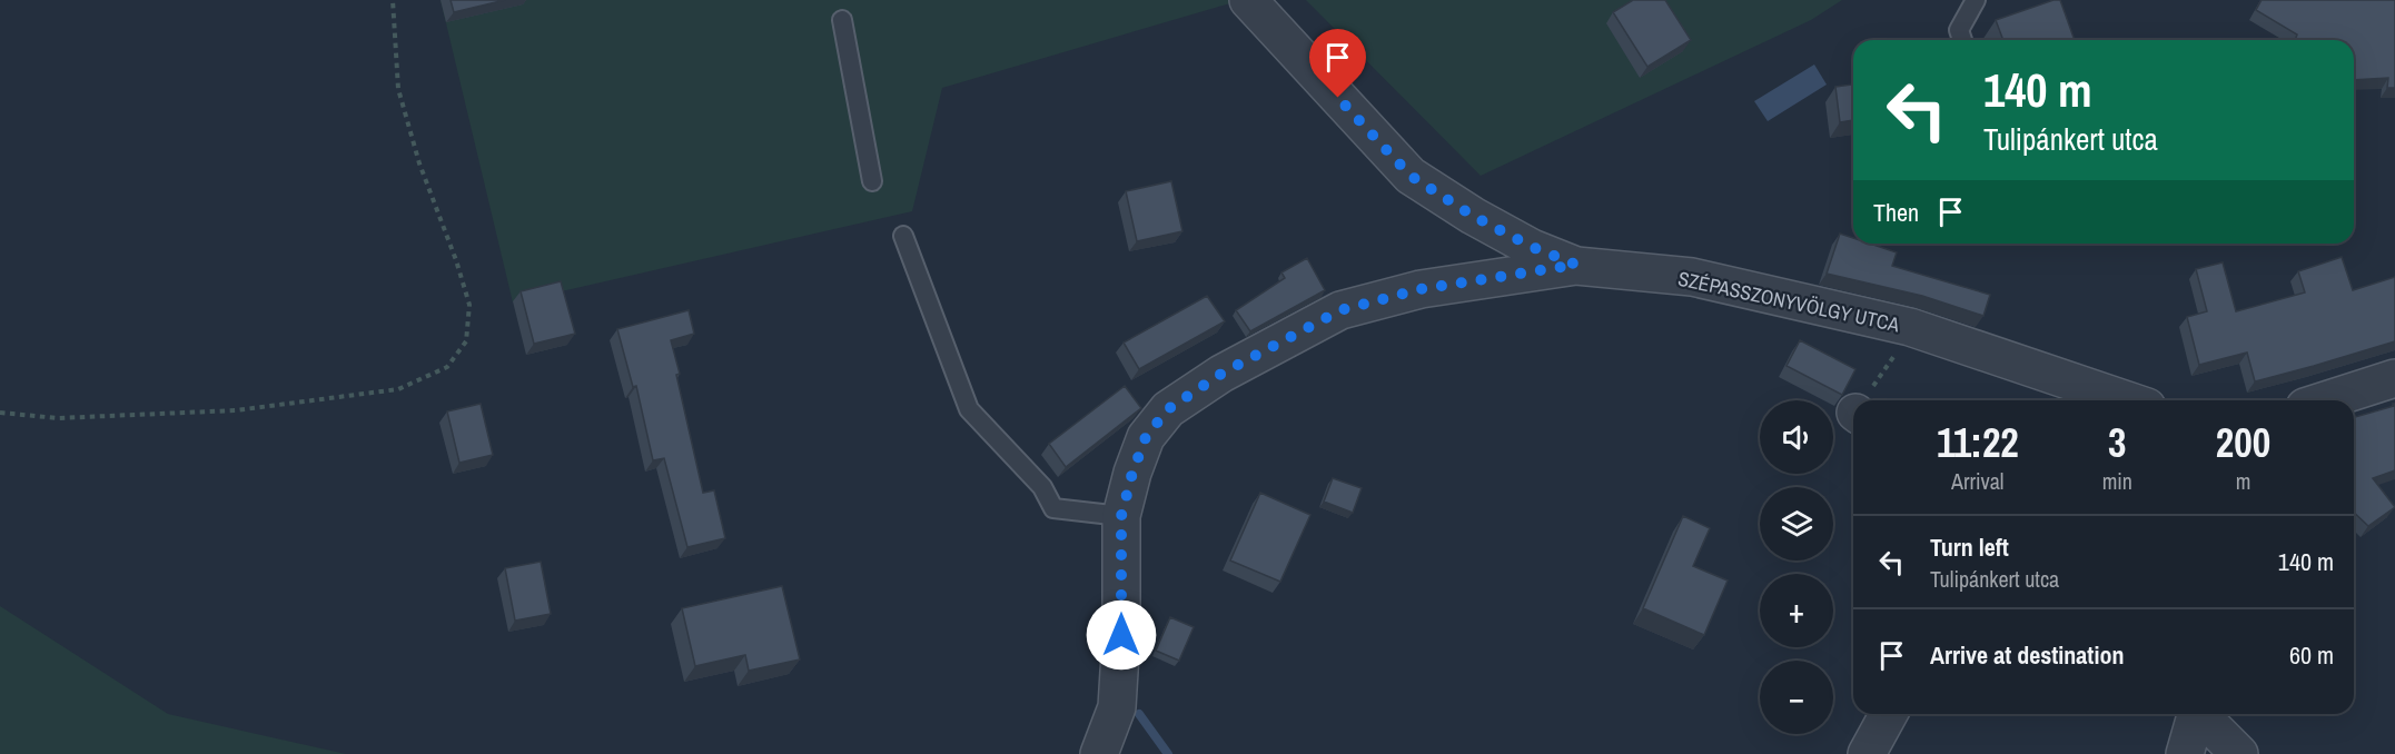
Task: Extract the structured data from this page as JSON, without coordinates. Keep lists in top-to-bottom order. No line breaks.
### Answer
{"streets":{"street":["SZÉPASSZONYVÖLGY UTCA"]},"page":{"turn":["140 m","Tulipánkert utca"],"then":"Then","map_buttons":["+","−"],"eta":["11:22","Arrival","3","min","200","m"],"list":[{"name":"Turn left","note":"Tulipánkert utca","value":"140 m"},{"name":"Arrive at destination","value":"60 m"}]}}
